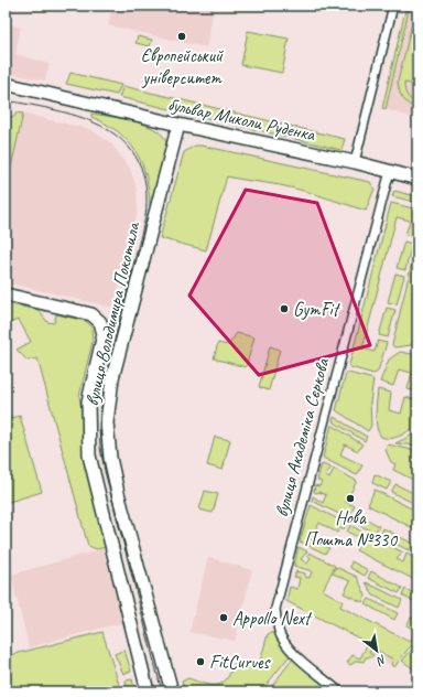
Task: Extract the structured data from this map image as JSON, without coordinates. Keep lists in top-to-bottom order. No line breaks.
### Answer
{"streets":{"street":["бульвар Миколи Руденка","вулиця Володимира Покотила","вулиця Академіка Сєркова"]},"crossings":[["бульвар Миколи Руденка","вулиця Володимира Покотила"],["бульвар Миколи Руденка","вулиця Академіка Сєркова"]],"places":["Європейський університет","GymFit","Нова Пошта №330","Appollo Next","FitCurves"],"north":"bottom right"}
